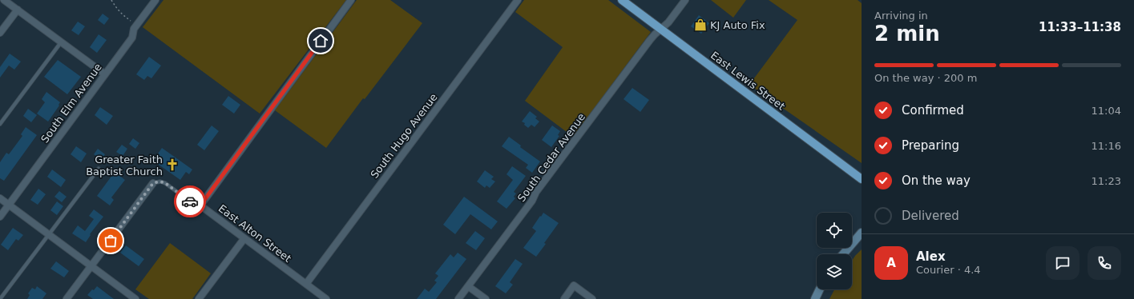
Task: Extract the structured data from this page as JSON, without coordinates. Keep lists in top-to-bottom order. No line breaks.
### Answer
{"streets":{"main road":["East Lewis Street"],"street":["South Elm Avenue","South Hugo Avenue","South Cedar Avenue","East Alton Street"]},"crossings":[["East Lewis Street","South Cedar Avenue"],["South Hugo Avenue","East Alton Street"]],"places":{"shop":["KJ Auto Fix"],"church":["Greater Faith Baptist Church"]},"page":{"heading":["2 min","Arriving in","11:33–11:38"],"panel":["Alex","Courier · 4.4"],"bar":"On the way · 200 m","list":[["Confirmed","11:04"],["Preparing","11:16"],["On the way","11:23"],"Delivered"],"round":"A"}}
